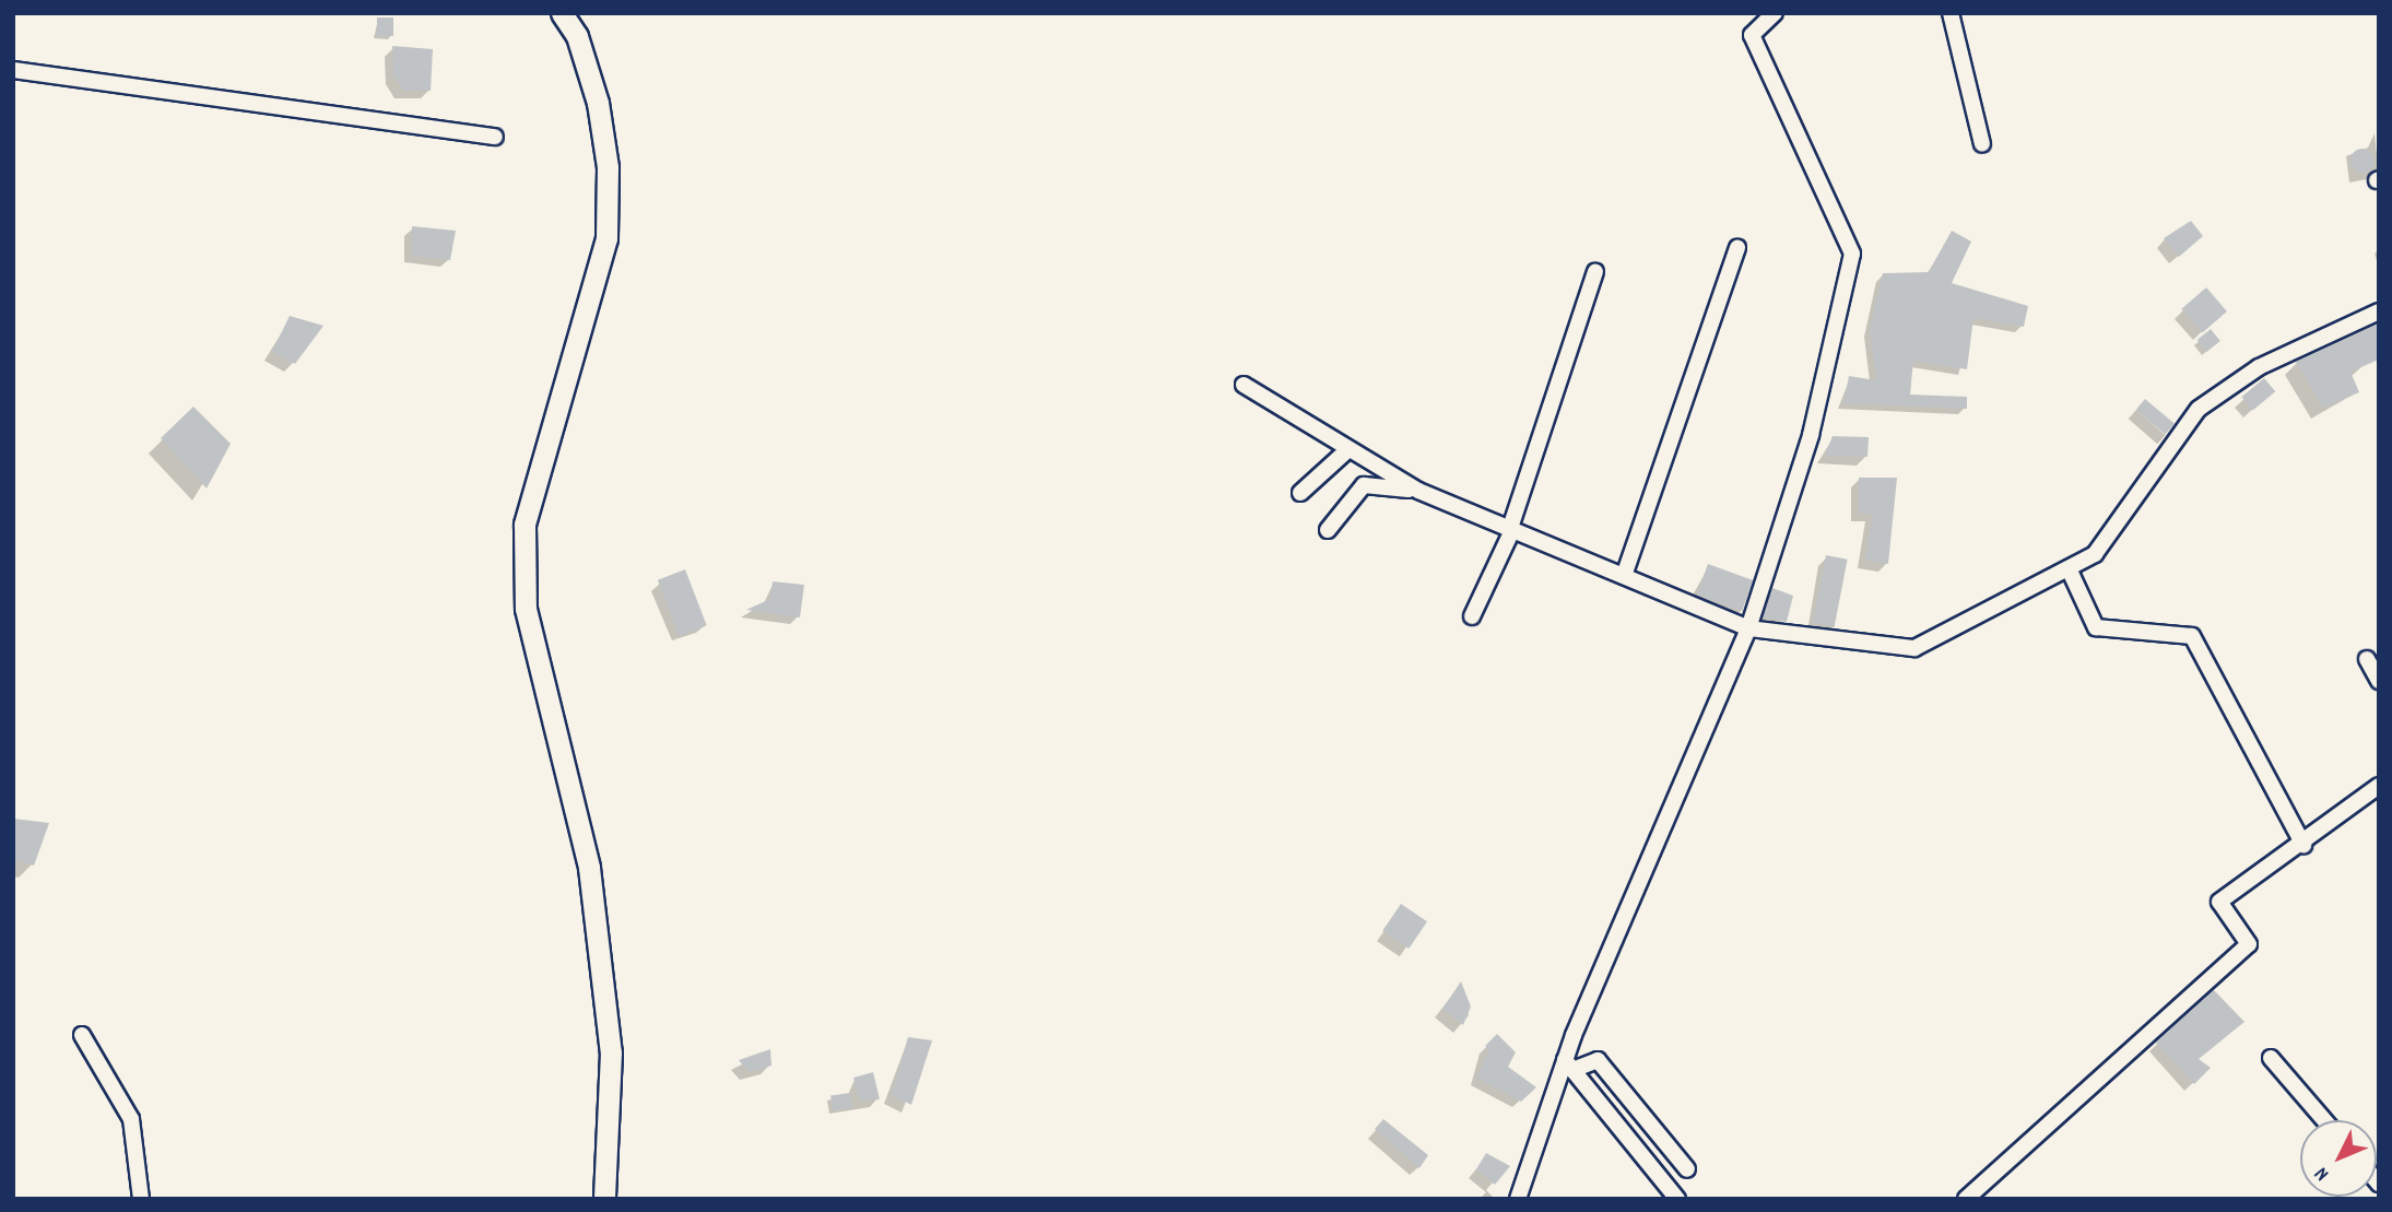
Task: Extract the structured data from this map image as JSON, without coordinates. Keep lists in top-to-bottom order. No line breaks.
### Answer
{"north":"bottom left"}
